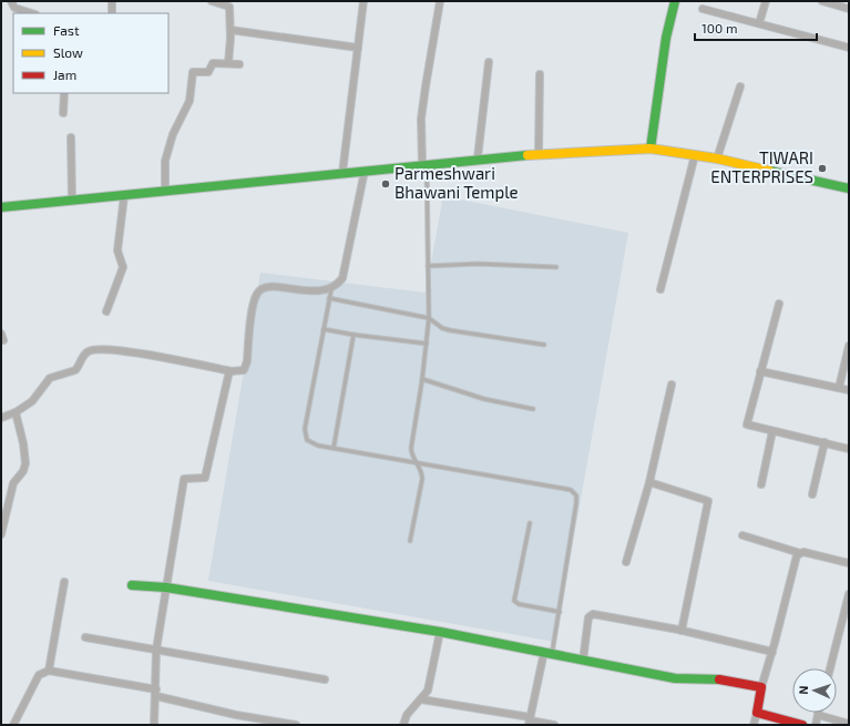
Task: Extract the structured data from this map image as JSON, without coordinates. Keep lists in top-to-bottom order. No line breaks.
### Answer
{"places":["TIWARI ENTERPRISES","Parmeshwari Bhawani Temple"],"legend":["Fast","Slow","Jam"],"scale_bar":"100 m","north":"left"}
